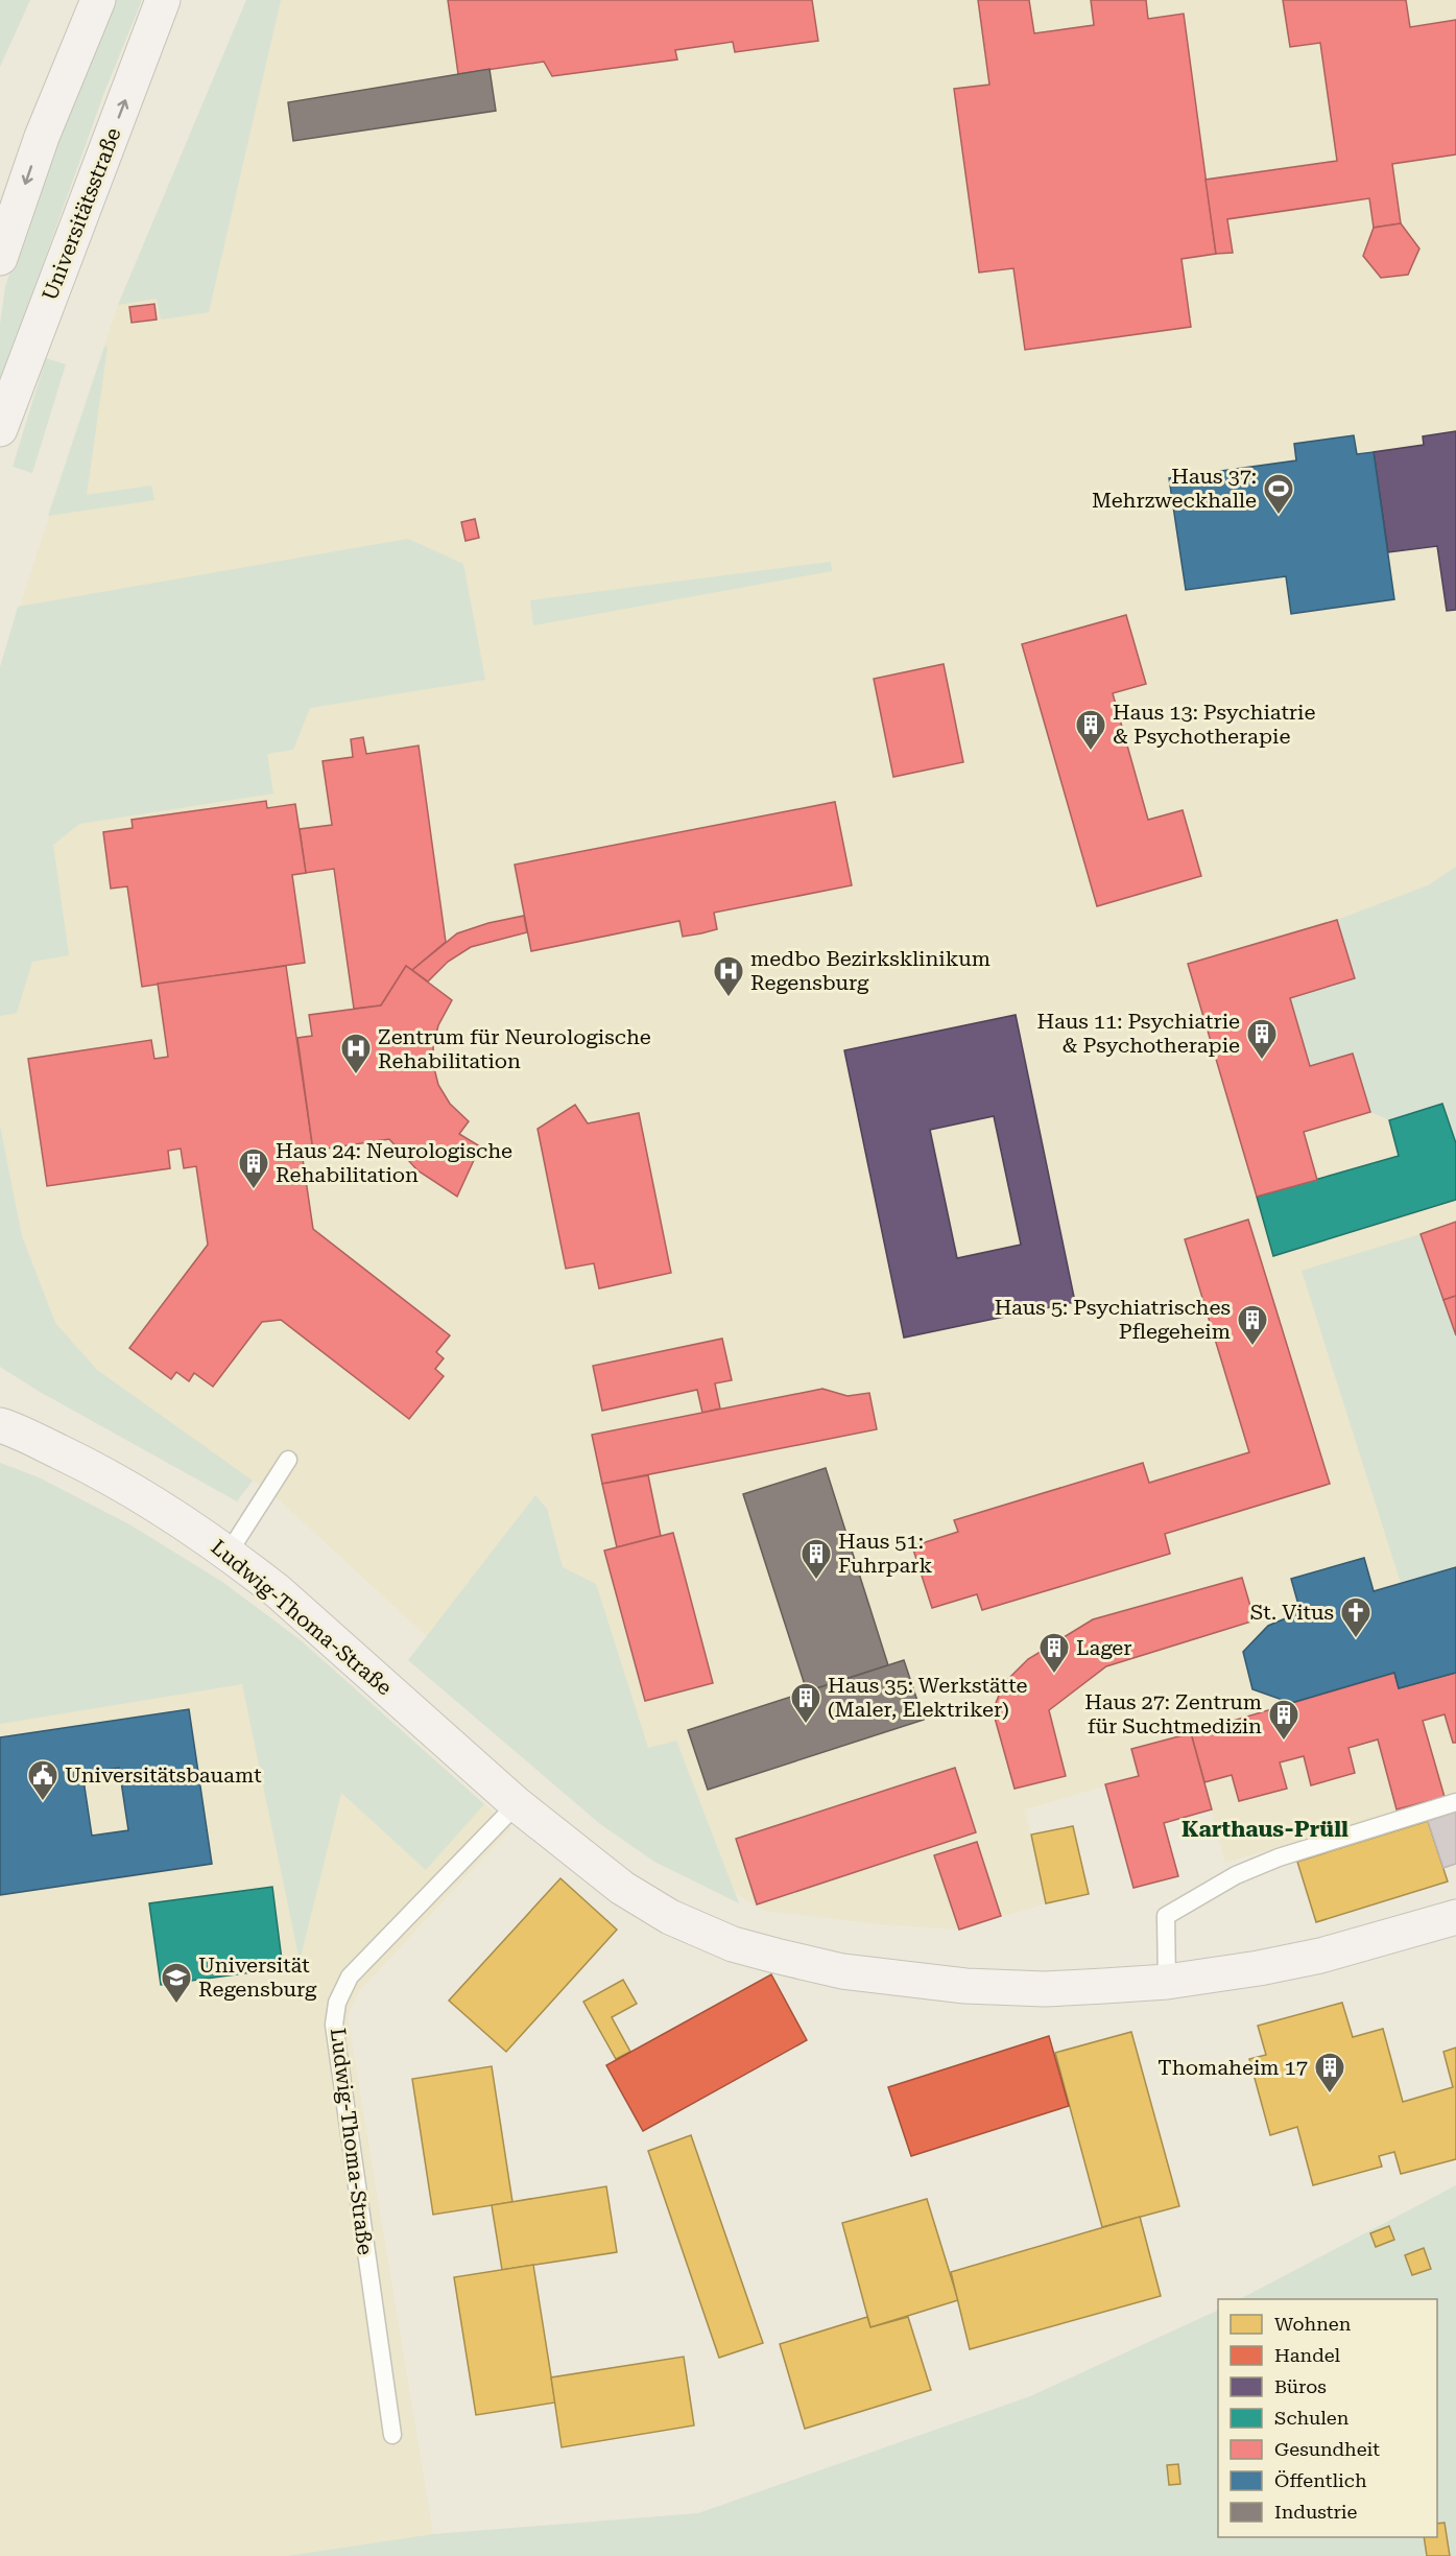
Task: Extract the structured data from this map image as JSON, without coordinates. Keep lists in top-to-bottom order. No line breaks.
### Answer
{"streets":{"street":["Universitätsstraße","Ludwig-Thoma-Straße"]},"districts":["Karthaus-Prüll"],"places":{"sports":["Haus 37: Mehrzweckhalle"],"building":["Haus 13: Psychiatrie & Psychotherapie","Haus 11: Psychiatrie & Psychotherapie","Haus 24: Neurologische Rehabilitation","Haus 5: Psychiatrisches Pflegeheim","Haus 51: Fuhrpark","Lager","Haus 35: Werkstätte (Maler, Elektriker)","Haus 27: Zentrum für Suchtmedizin","Thomaheim 17"],"hospital":["medbo Bezirksklinikum Regensburg","Zentrum für Neurologische Rehabilitation"],"church":["St. Vitus"],"public building":["Universitätsbauamt"],"school or university":["Universität Regensburg"]},"legend":["Wohnen","Handel","Büros","Schulen","Gesundheit","Öffentlich","Industrie"]}
